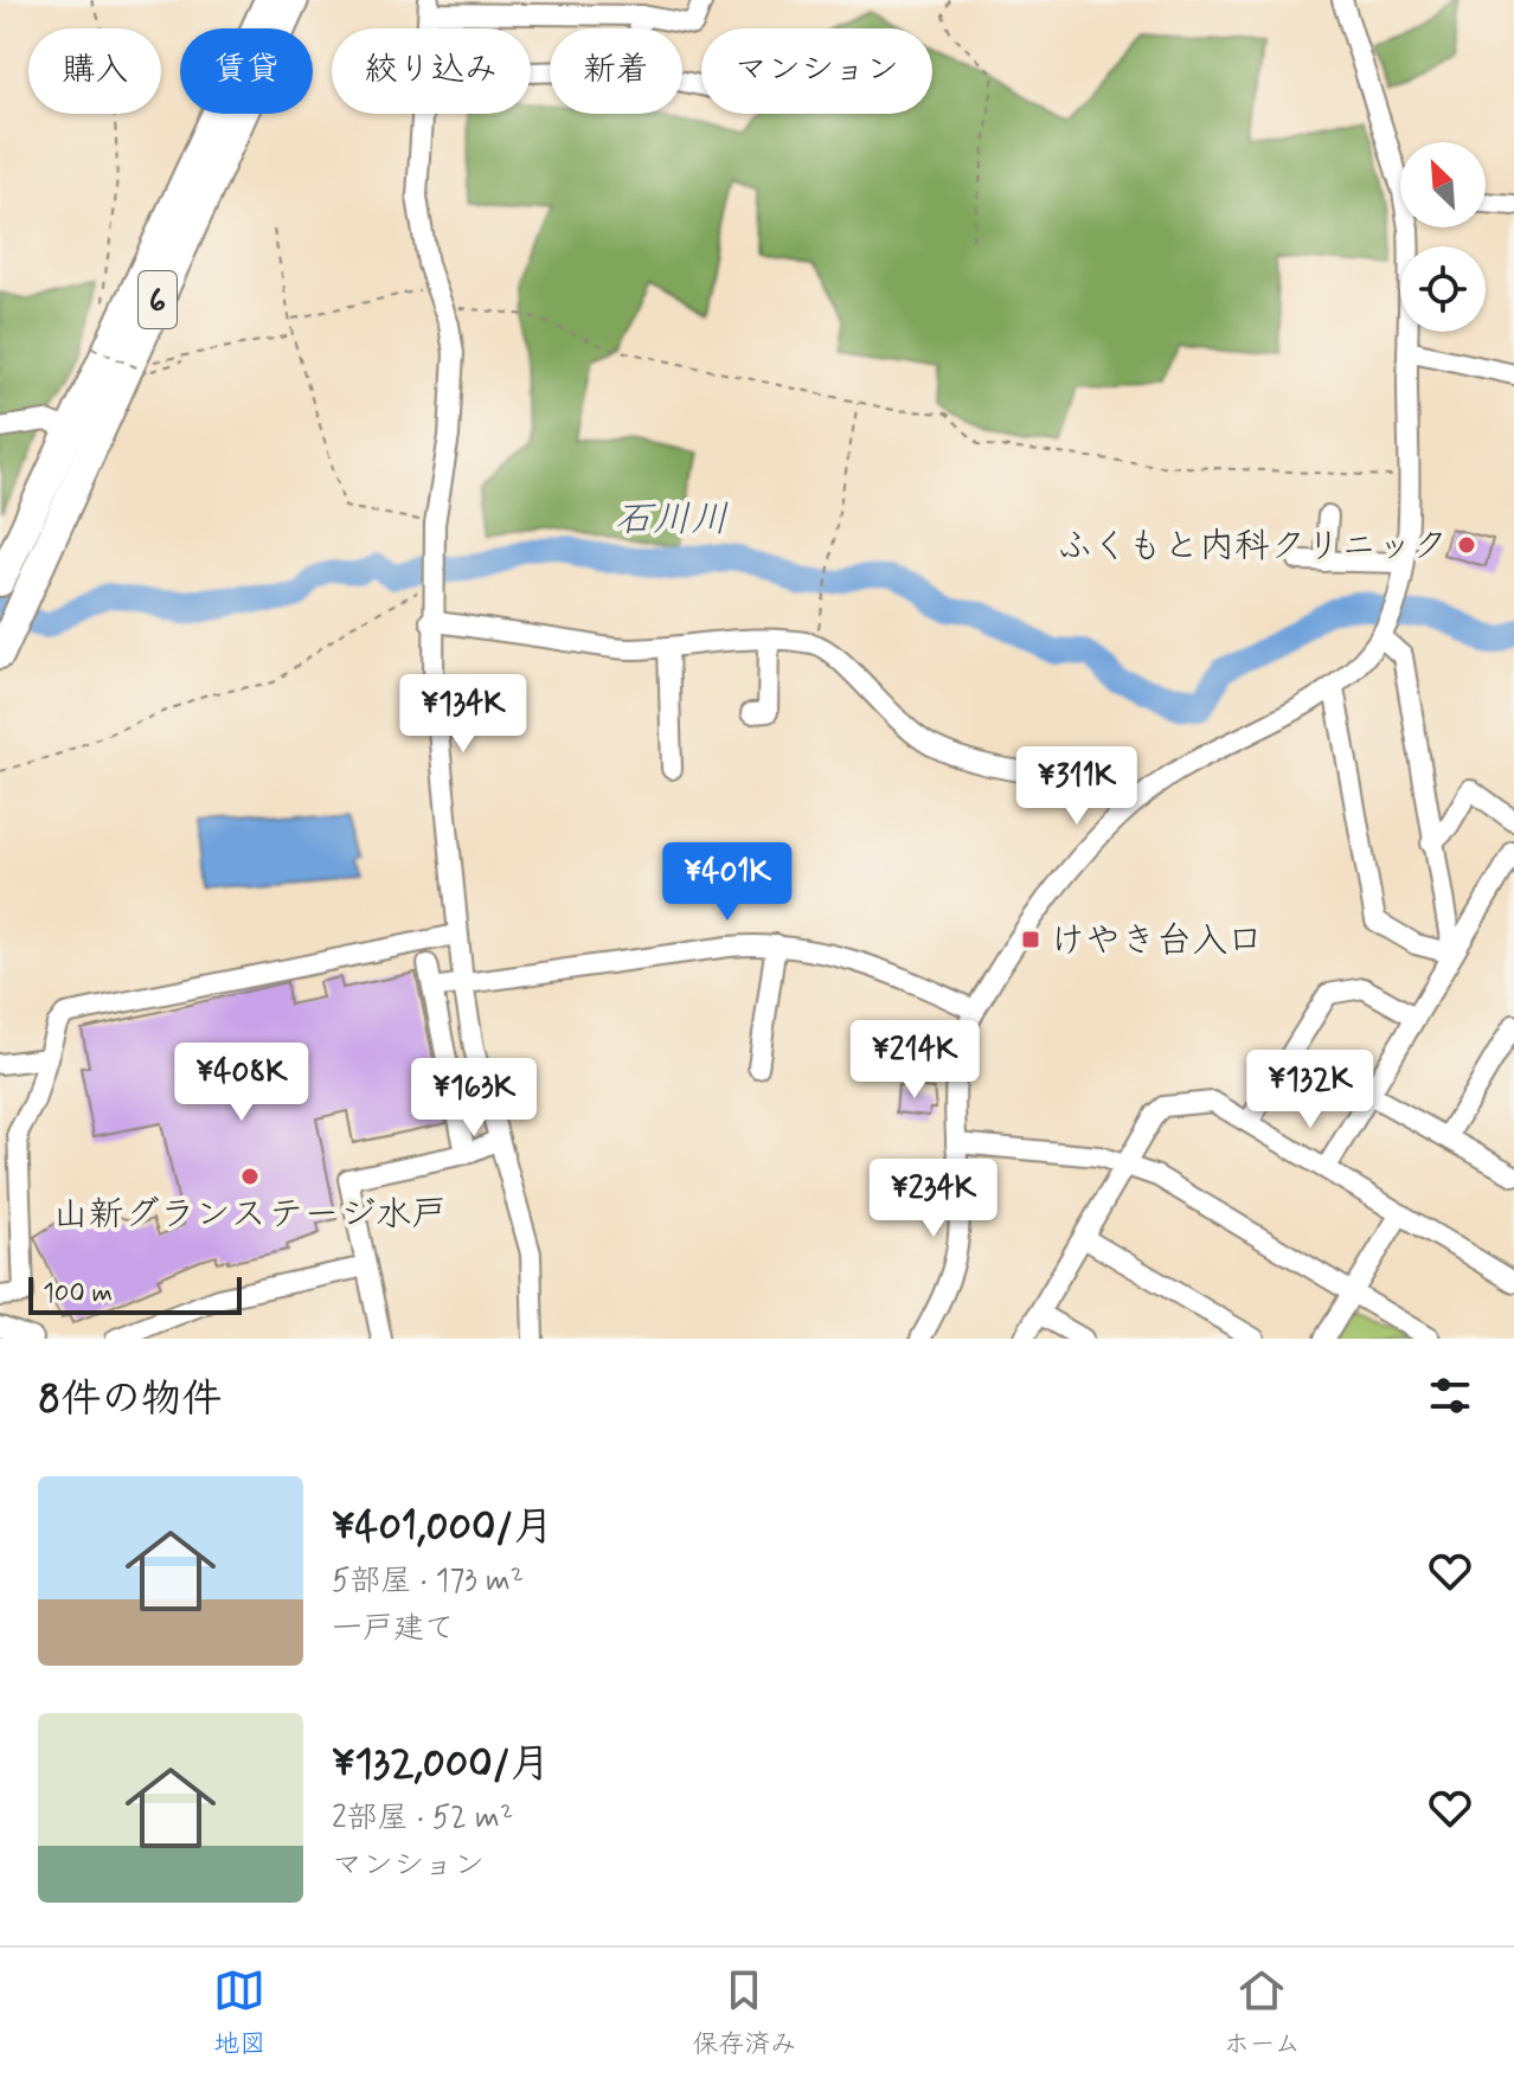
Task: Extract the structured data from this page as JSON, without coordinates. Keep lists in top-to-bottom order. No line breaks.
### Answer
{"streets":{"highway":["6"]},"water":["石川川"],"places":{"other":["ふくもと内科クリニック","山新グランステージ水戸"],"transit":["けやき台入口"]},"scale_bar":"100 m","north":"top left","page":{"chip":["購入","賃貸","絞り込み","新着","マンション"],"price":["¥134K","¥311K","¥401K","¥214K","¥408K","¥132K","¥163K","¥234K"],"scale":"100 m","heading":"8件の物件","list":[{"name":"¥401,000/月","note":"5部屋 · 173 m² · 一戸建て"},{"name":"¥132,000/月","note":"2部屋 · 52 m² · マンション"}],"tabs":["地図","保存済み","ホーム"]}}
